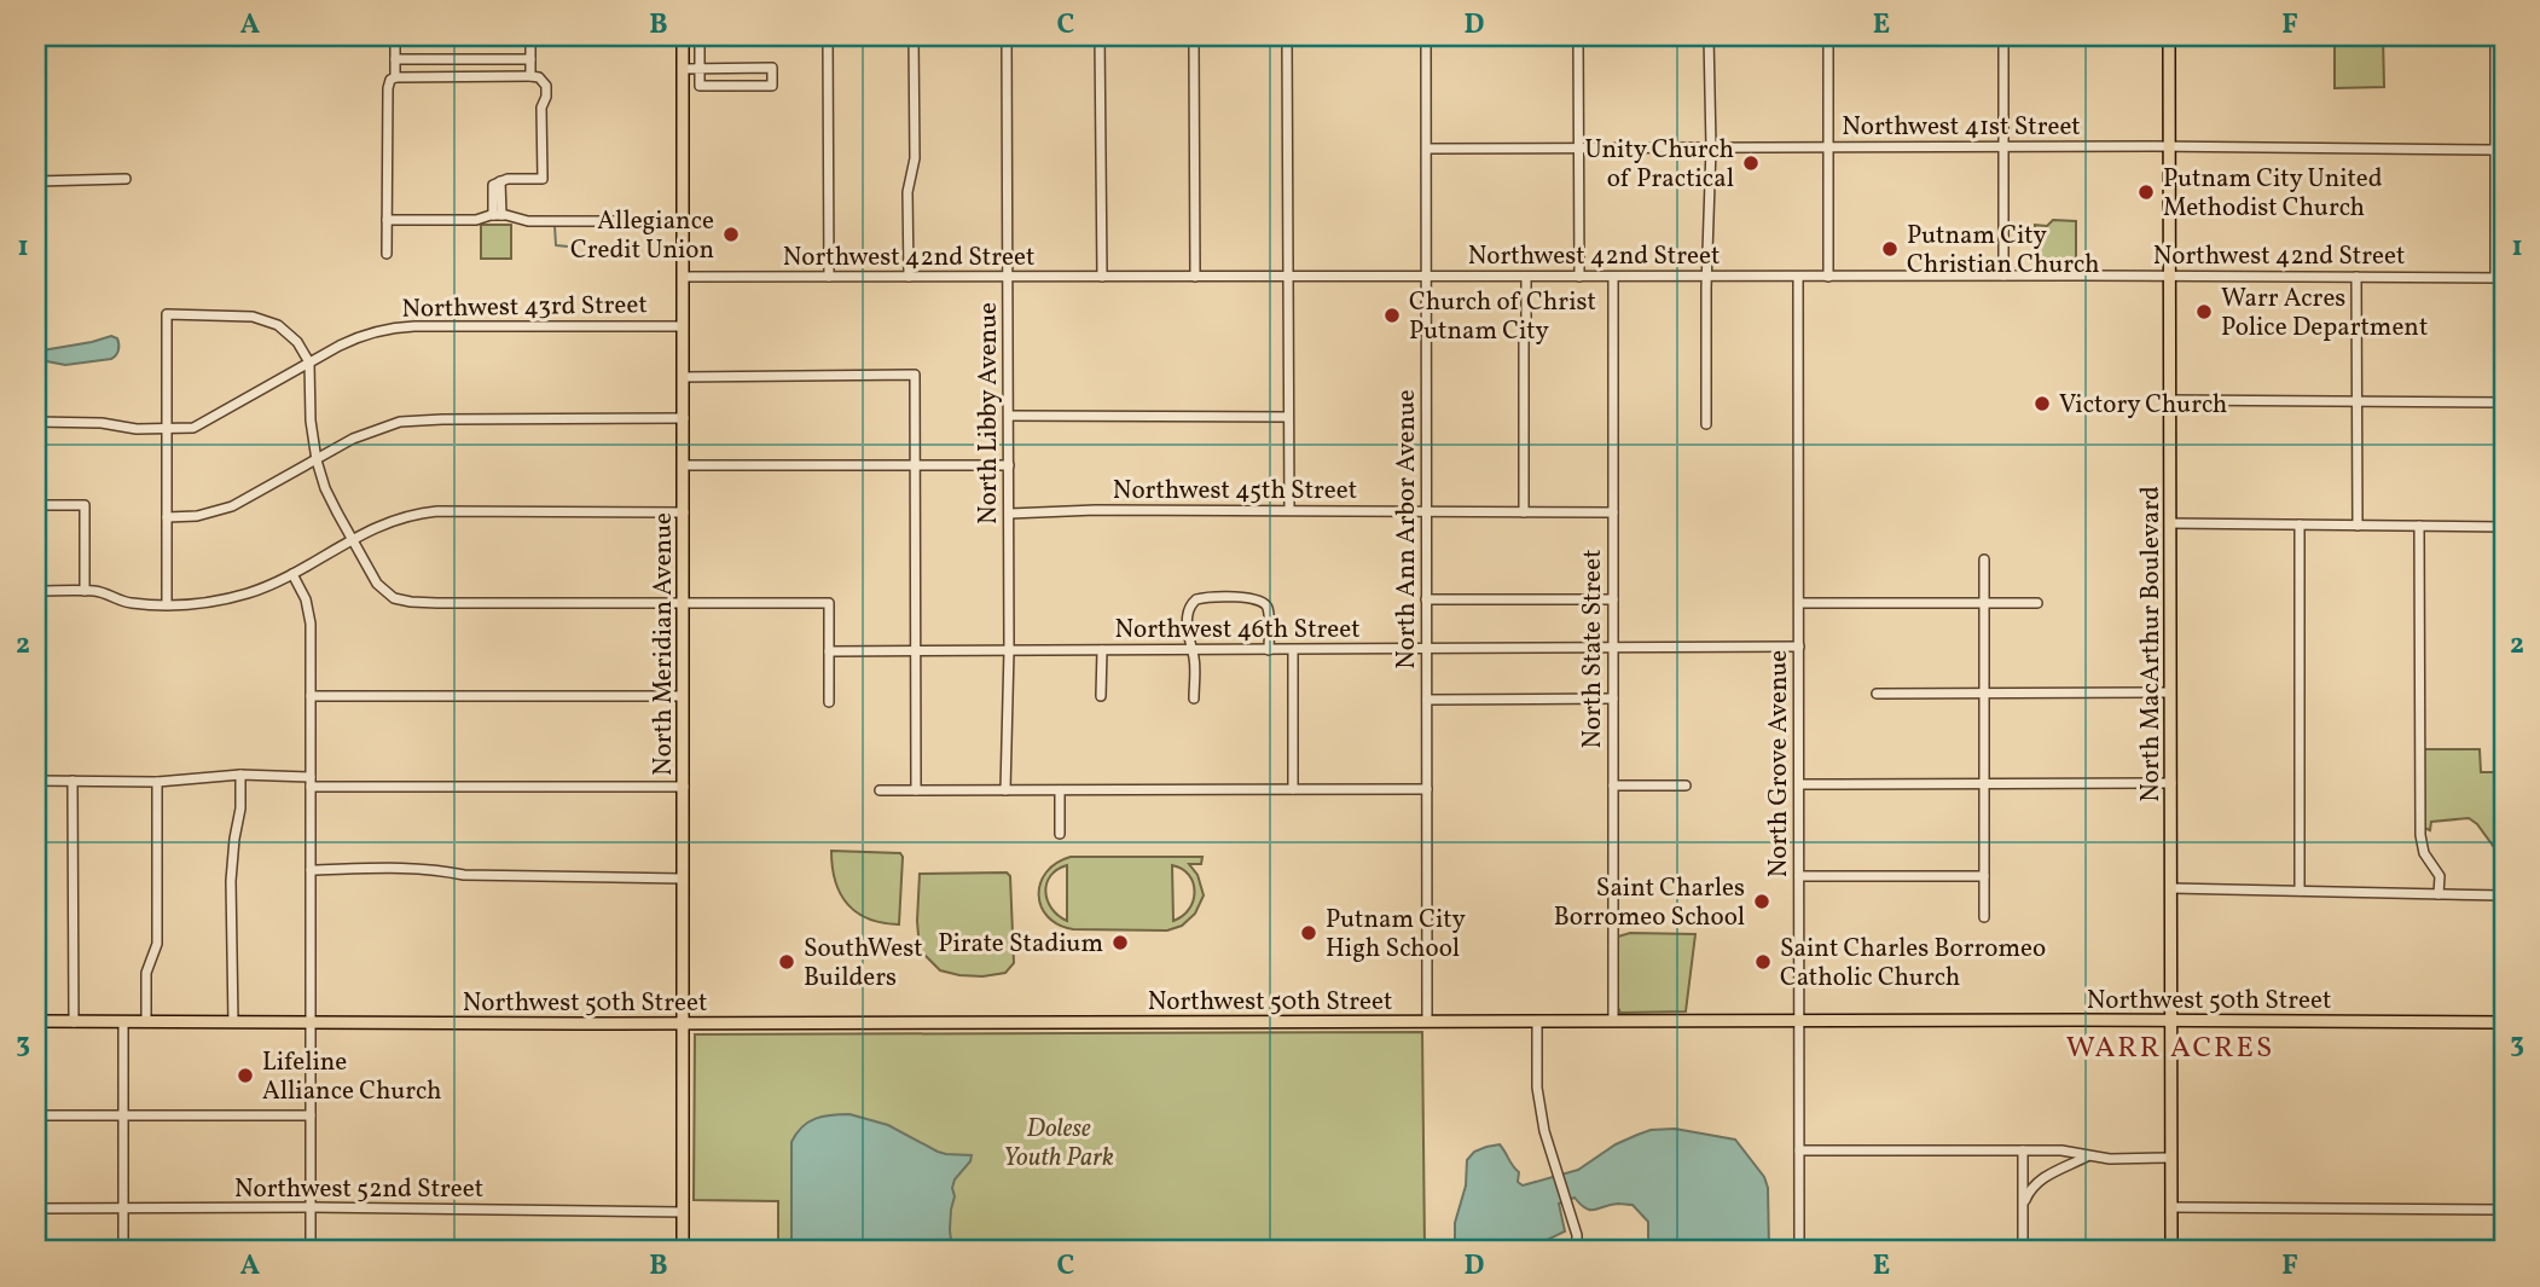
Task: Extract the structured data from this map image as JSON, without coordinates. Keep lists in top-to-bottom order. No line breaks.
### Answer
{"streets":{"main road":["North Meridian Avenue","North MacArthur Boulevard","Northwest 50th Street"],"street":["Northwest 41st Street","Northwest 42nd Street","Northwest 43rd Street","North Libby Avenue","Northwest 45th Street","North Ann Arbor Avenue","Northwest 46th Street","North State Street","North Grove Avenue","Northwest 52nd Street"]},"crossings":[["Northwest 41st Street","North Ann Arbor Avenue"],["Northwest 41st Street","North MacArthur Boulevard"],["Northwest 42nd Street","North Libby Avenue"],["Northwest 42nd Street","North Ann Arbor Avenue"],["Northwest 42nd Street","North Meridian Avenue"],["Northwest 42nd Street","North MacArthur Boulevard"],["Northwest 42nd Street","North State Street"],["Northwest 42nd Street","North Grove Avenue"],["Northwest 43rd Street","North Meridian Avenue"],["North Libby Avenue","Northwest 45th Street"],["North Libby Avenue","Northwest 46th Street"],["Northwest 45th Street","North Ann Arbor Avenue"],["Northwest 45th Street","North State Street"],["North Ann Arbor Avenue","Northwest 46th Street"],["North Ann Arbor Avenue","Northwest 50th Street"],["Northwest 46th Street","North State Street"],["Northwest 46th Street","North Grove Avenue"],["North Meridian Avenue","Northwest 50th Street"],["North Meridian Avenue","Northwest 52nd Street"],["North MacArthur Boulevard","Northwest 50th Street"],["North State Street","Northwest 50th Street"],["North Grove Avenue","Northwest 50th Street"]],"districts":["WARR ACRES"],"parks":["Dolese Youth Park"],"places":["Unity Church of Practical","Putnam City United Methodist Church","Allegiance Credit Union","Putnam City Christian Church","Warr Acres Police Department","Church of Christ Putnam City","Victory Church","Saint Charles Borromeo School","Putnam City High School","Pirate Stadium","SouthWest Builders","Saint Charles Borromeo Catholic Church","Lifeline Alliance Church"],"grid":{"columns":["A","B","C","D","E","F"],"rows":["1","2","3"]}}
